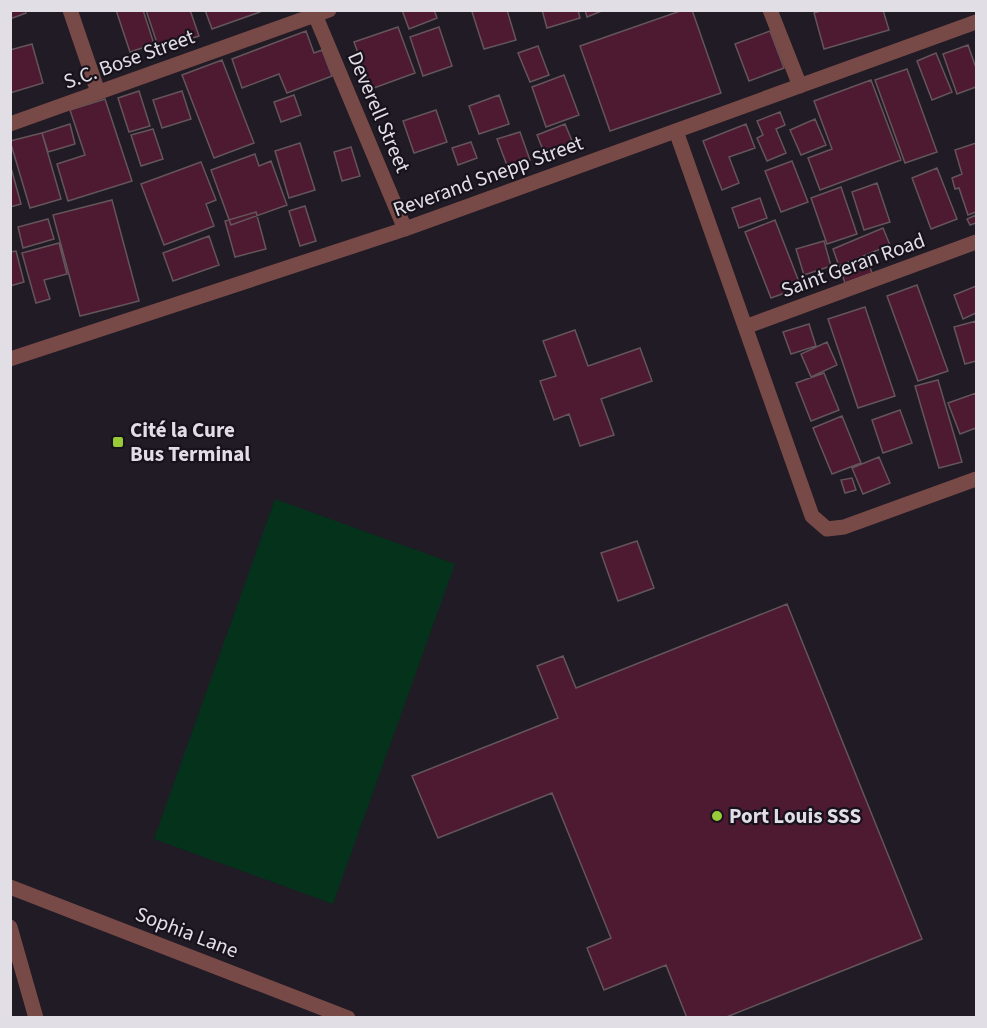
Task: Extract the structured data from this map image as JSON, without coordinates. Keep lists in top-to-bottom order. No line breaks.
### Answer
{"streets":{"street":["S.C. Bose Street","Deverell Street","Reverand Snepp Street","Saint Geran Road","Sophia Lane"]},"crossings":[["S.C. Bose Street","Deverell Street"],["Deverell Street","Reverand Snepp Street"]],"places":{"transit":["Cité la Cure Bus Terminal"],"other":["Port Louis SSS"]}}
